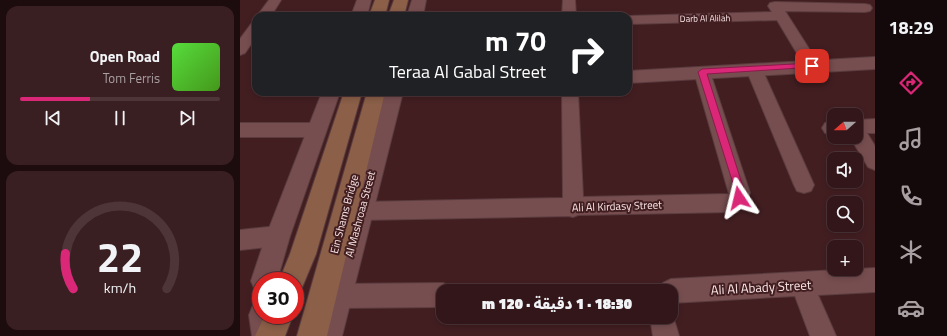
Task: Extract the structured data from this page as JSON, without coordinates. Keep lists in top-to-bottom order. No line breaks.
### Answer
{"streets":{"main road":["Ein Shams Bridge"],"street":["Darb Al Alilah","Ali Al Kirdasy Street","Al Mashroaa Street","Ali Al Abady Street"]},"crossings":[["Ali Al Kirdasy Street","Al Mashroaa Street"],["Ein Shams Bridge","Al Mashroaa Street"]],"north":"left","page":{"tabs":"18:29","turn":["70 m","Teraa Al Gabal Street"],"song":["Open Road","Tom Ferris"],"map_buttons":"+","limit":"30","trip":"18:30 · 1 دقيقة · 120 m","gauge":["22","km/h"]}}
